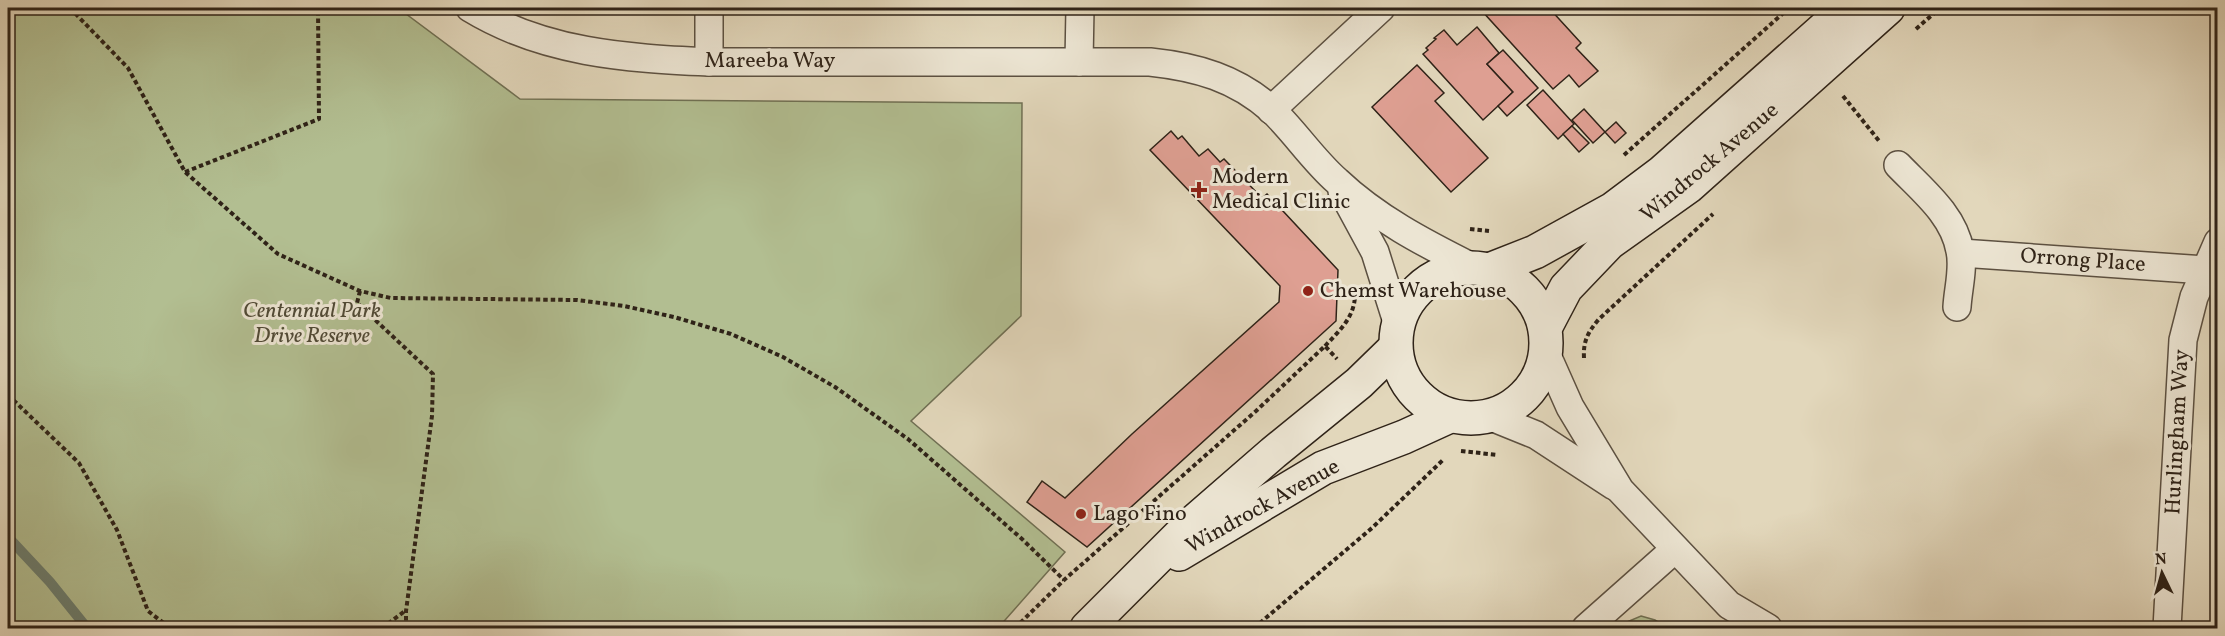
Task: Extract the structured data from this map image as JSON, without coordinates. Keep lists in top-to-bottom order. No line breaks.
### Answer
{"streets":{"street":["Mareeba Way","Windrock Avenue","Orrong Place","Hurlingham Way"]},"crossings":[["Mareeba Way","Windrock Avenue"],["Orrong Place","Hurlingham Way"]],"parks":["Centennial Park Drive Reserve"],"places":{"health":["Modern Medical Clinic"],"other":["Chemst Warehouse","Lago Fino"]},"north":"top"}
